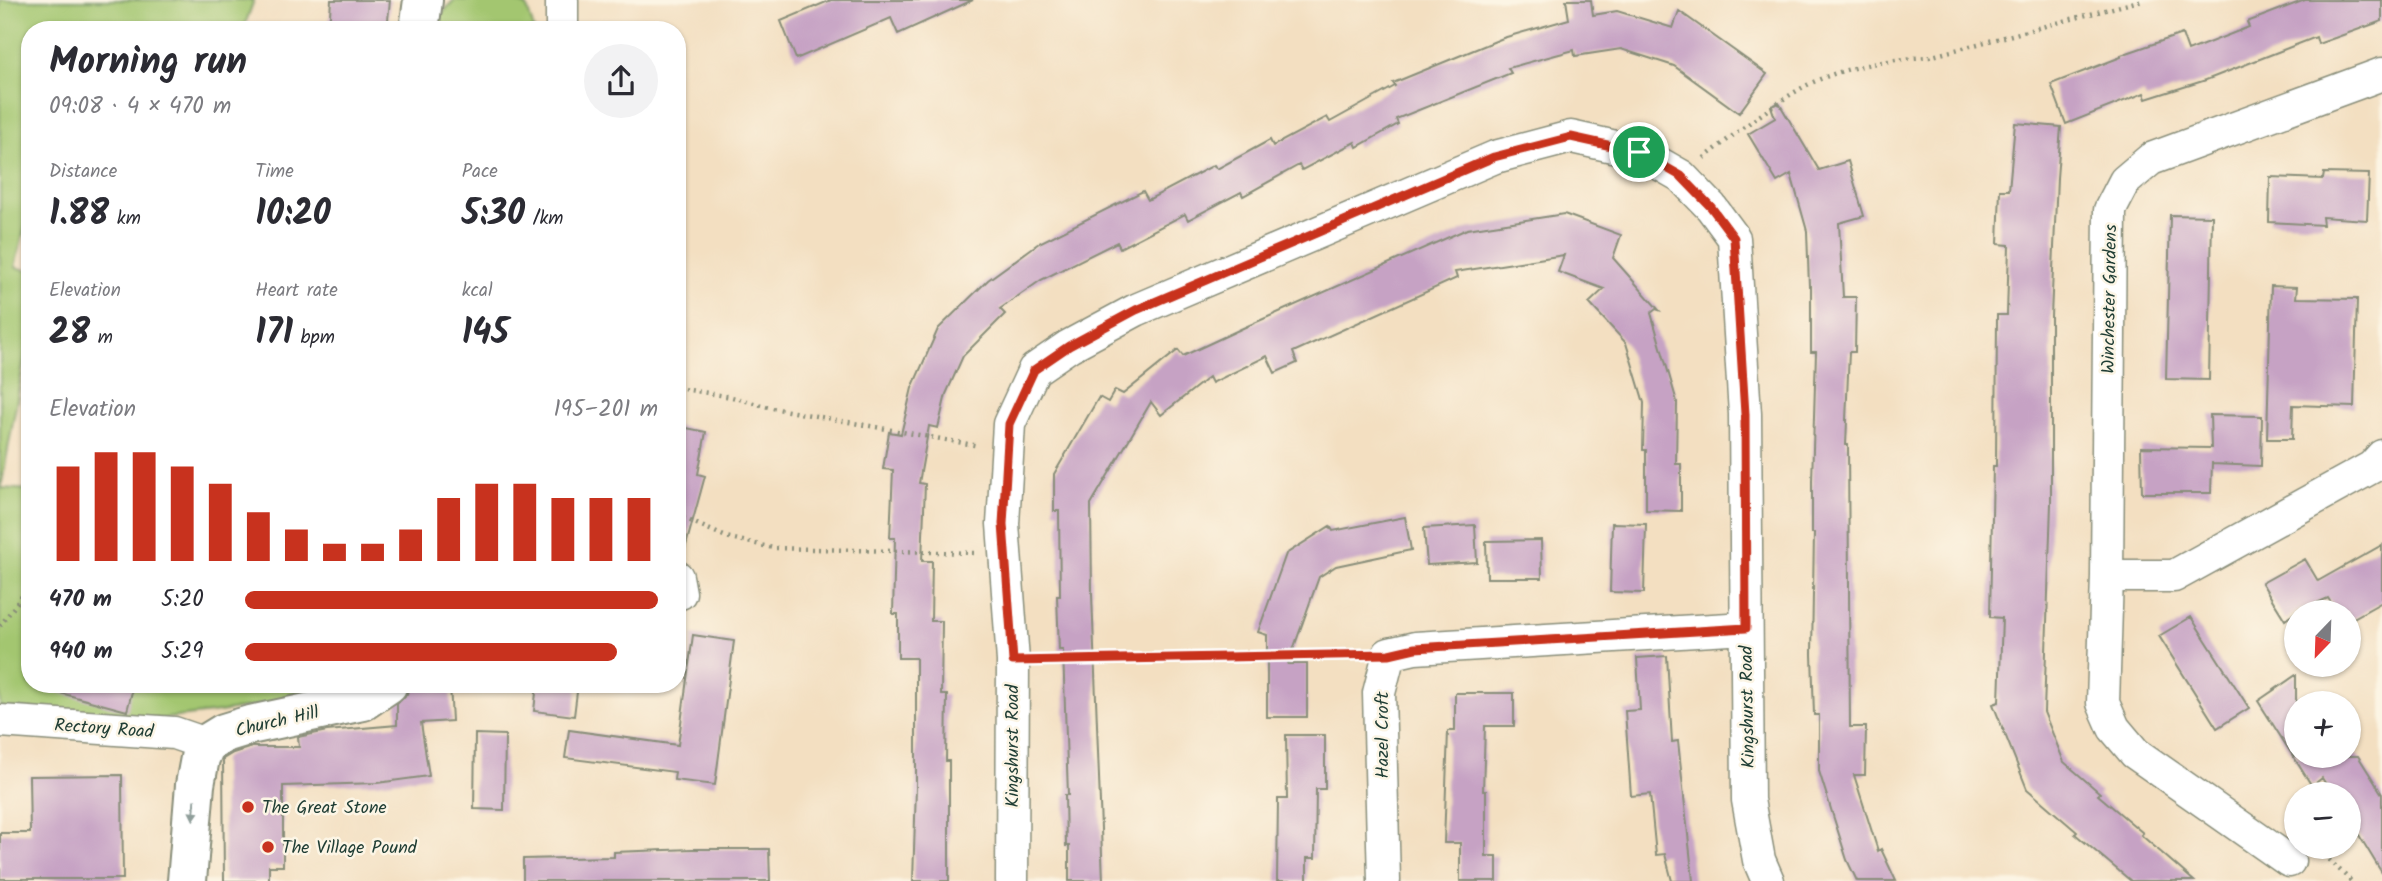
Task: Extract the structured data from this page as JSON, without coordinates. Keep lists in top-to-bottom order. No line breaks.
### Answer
{"streets":{"street":["Winchester Gardens","Kingshurst Road","Church Hill","Rectory Road","Hazel Croft"]},"crossings":[["Church Hill","Rectory Road"]],"places":["The Great Stone","The Village Pound"],"north":"bottom left","page":{"heading":["Morning run","09:08 · 4 × 470 m"],"stats":[["Distance","1.88 km"],["Time","10:20"],["Pace","5:30 /km"],["Elevation","28 m"],["Heart rate","171 bpm"],["kcal","145"]],"chart":["Elevation","195–201 m"],"list":[{"name":"470 m","note":"5:20"},{"name":"940 m","note":"5:29"}],"map_buttons":["+","−"]}}
